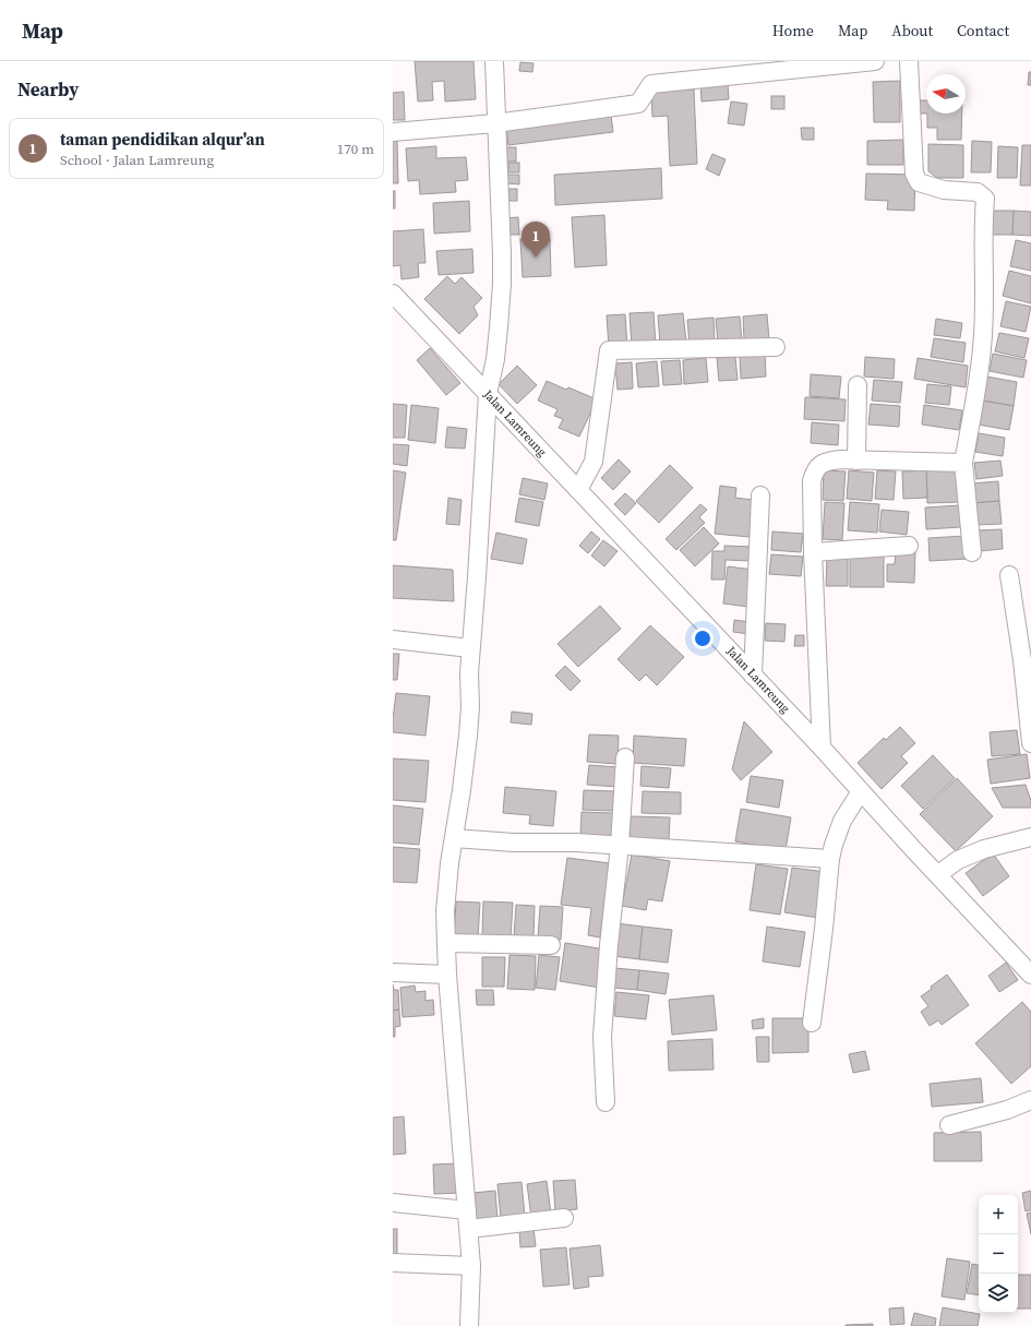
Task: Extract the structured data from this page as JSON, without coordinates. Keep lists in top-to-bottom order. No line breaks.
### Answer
{"streets":{"street":["Jalan Lamreung"]},"north":"left","page":{"header":"Map","nav":["Home","Map","About","Contact"],"heading":"Nearby","list":[{"mark":"1","name":"taman pendidikan alqur'an","note":"School · Jalan Lamreung","value":"170 m"}],"pins":"1","map_buttons":["+","−"]}}
